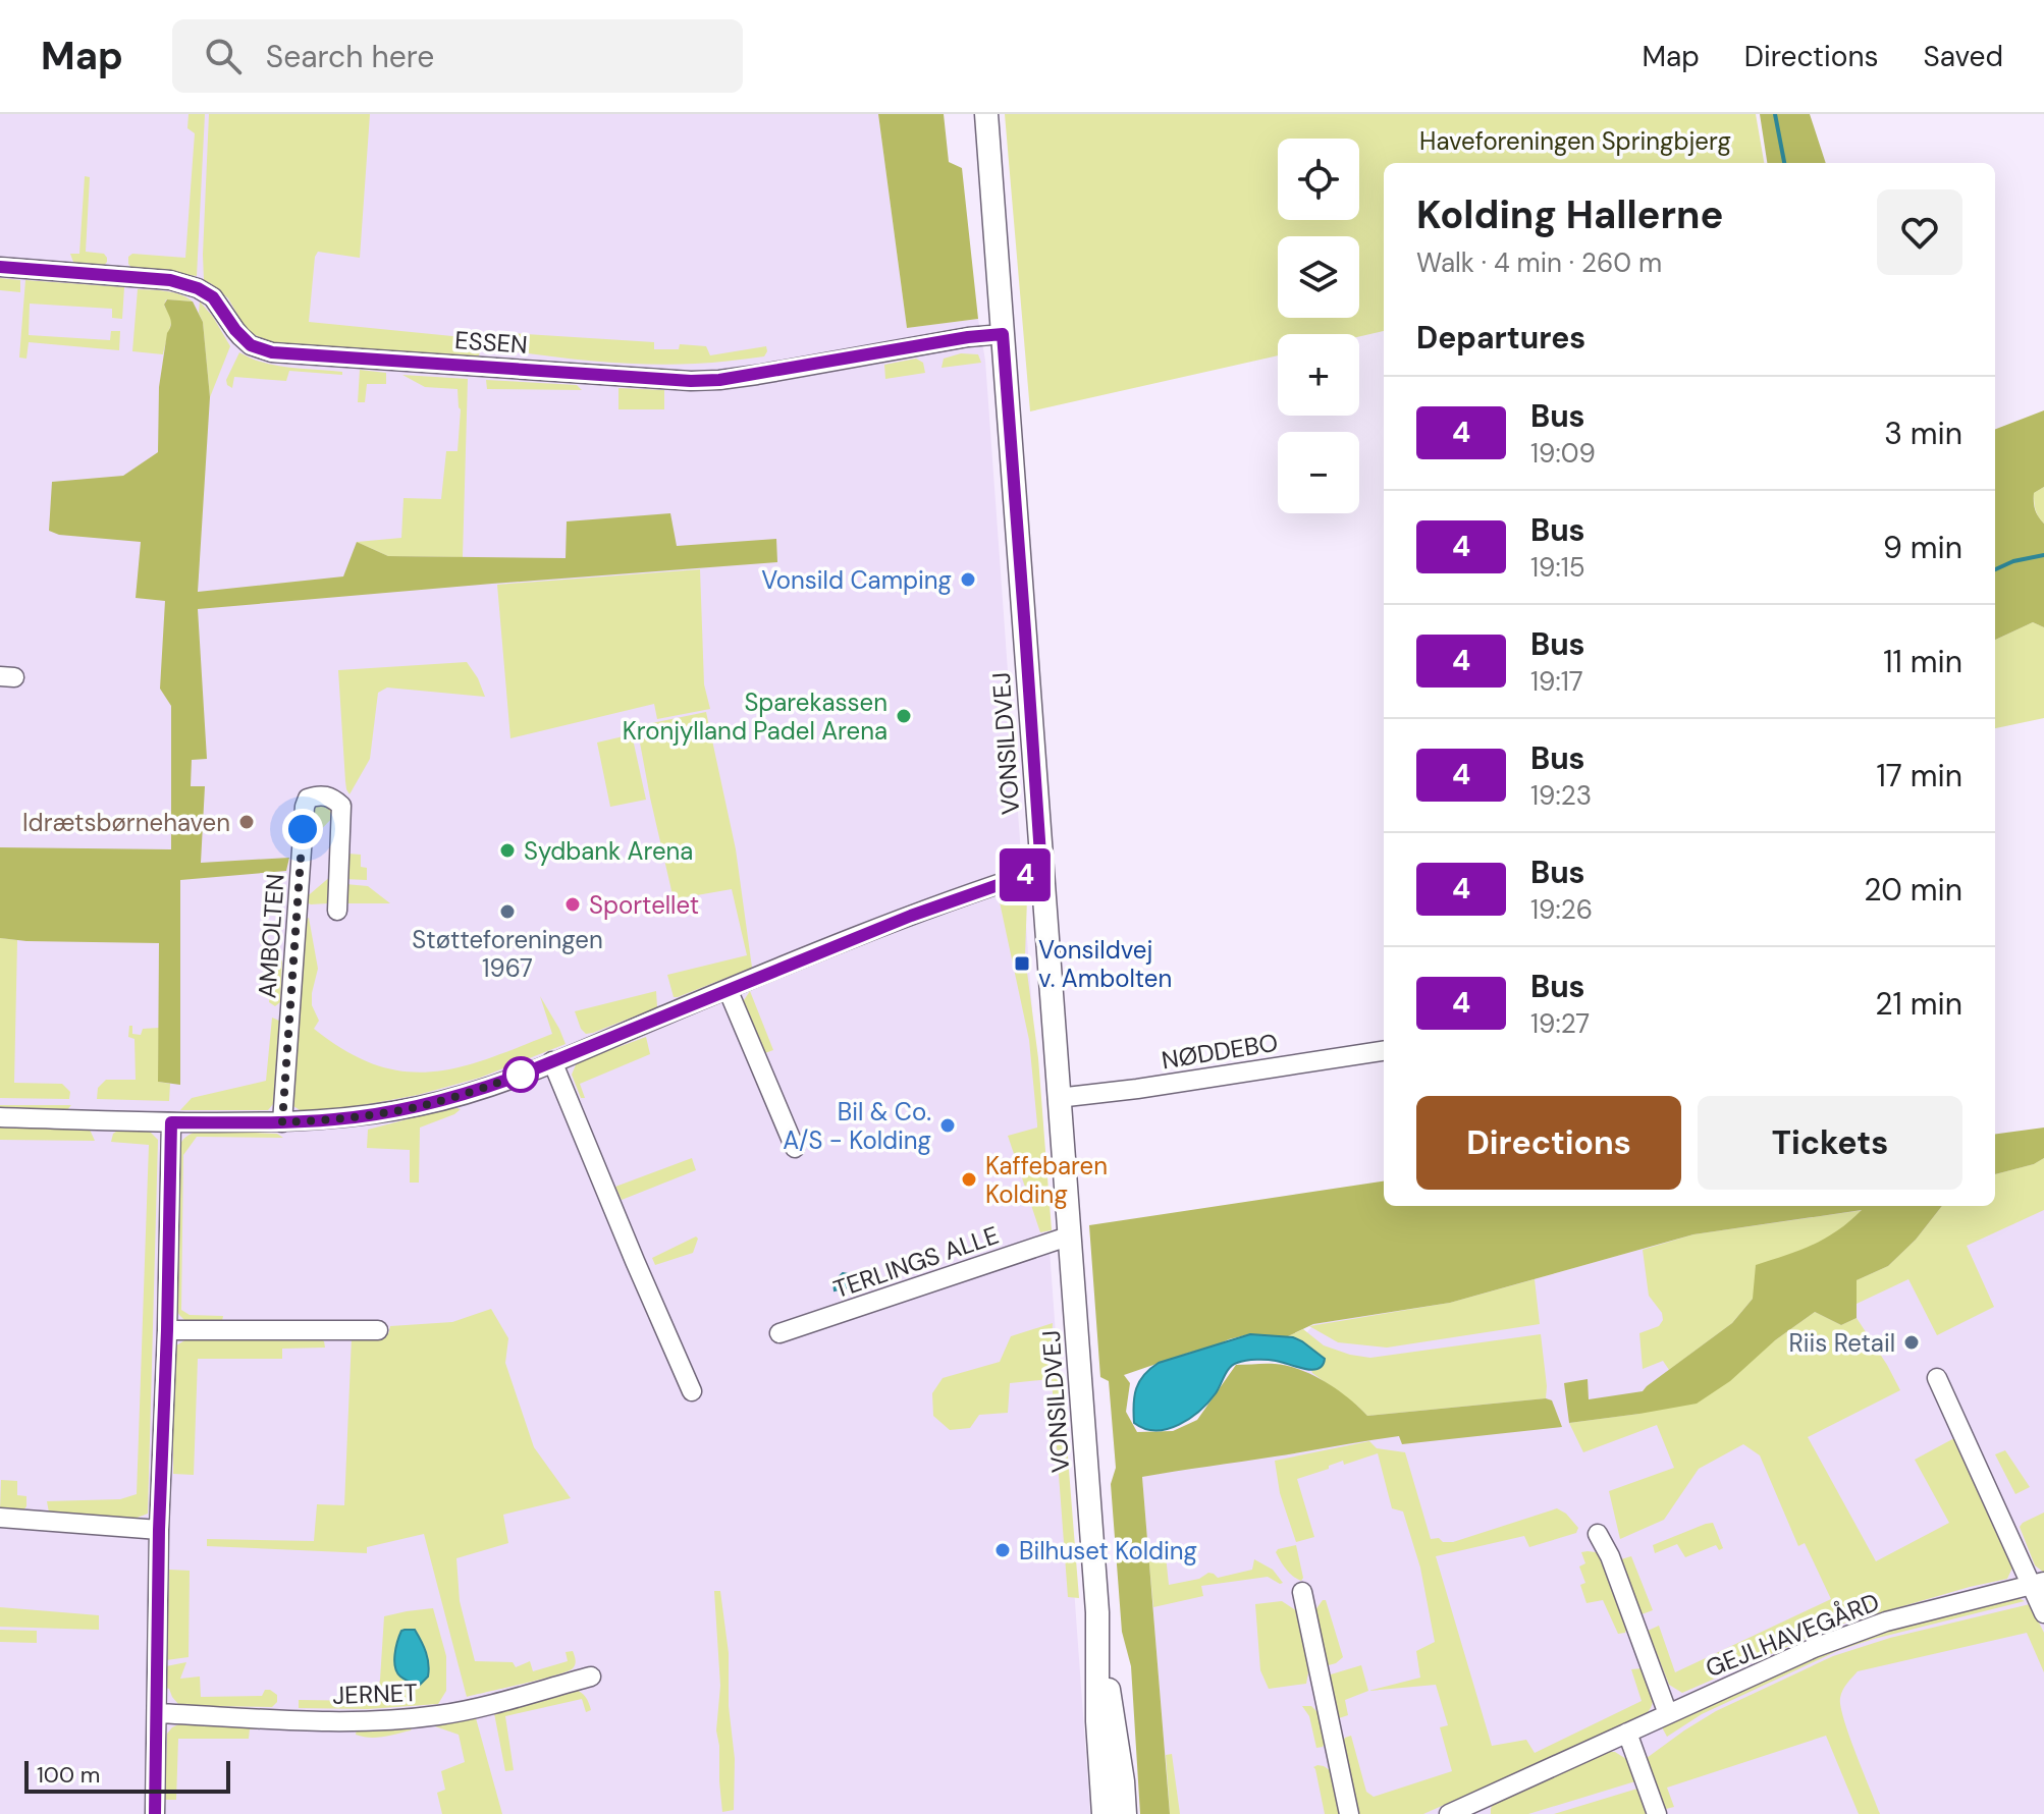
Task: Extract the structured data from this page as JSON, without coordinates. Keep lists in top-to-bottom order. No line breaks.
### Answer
{"streets":{"main road":["VONSILDVEJ"],"street":["ESSEN","AMBOLTEN","NØDDEBO","TERLINGS ALLE","GEJLHAVEGÅRD","JERNET"]},"crossings":[["ESSEN","VONSILDVEJ"],["VONSILDVEJ","NØDDEBO"],["VONSILDVEJ","TERLINGS ALLE"]],"parks":["Haveforeningen Springbjerg"],"places":{"other":["Vonsild Camping","Sparekassen Kronjylland Padel Arena","Idrætsbørnehaven","Sydbank Arena","Sportellet","Støtteforeningen 1967","Bil & Co. A/S - Kolding","Kaffebaren Kolding","Riis Retail","Bilhuset Kolding"],"transit":["Vonsildvej v. Ambolten"]},"lines":["bus line 4"],"scale_bar":"100 m","page":{"header":"Map","search":"Search here","nav":["Map","Directions","Saved"],"on_map":"4","map_buttons":["+","−"],"heading":[["Kolding Hallerne","Walk · 4 min · 260 m"],"Departures"],"list":[{"mark":"4","name":"Bus","note":"19:09","value":"3 min"},{"mark":"4","name":"Bus","note":"19:15","value":"9 min"},{"mark":"4","name":"Bus","note":"19:17","value":"11 min"},{"mark":"4","name":"Bus","note":"19:23","value":"17 min"},{"mark":"4","name":"Bus","note":"19:26","value":"20 min"},{"mark":"4","name":"Bus","note":"19:27","value":"21 min"}],"buttons":["Directions","Tickets"],"scale":"100 m"}}
